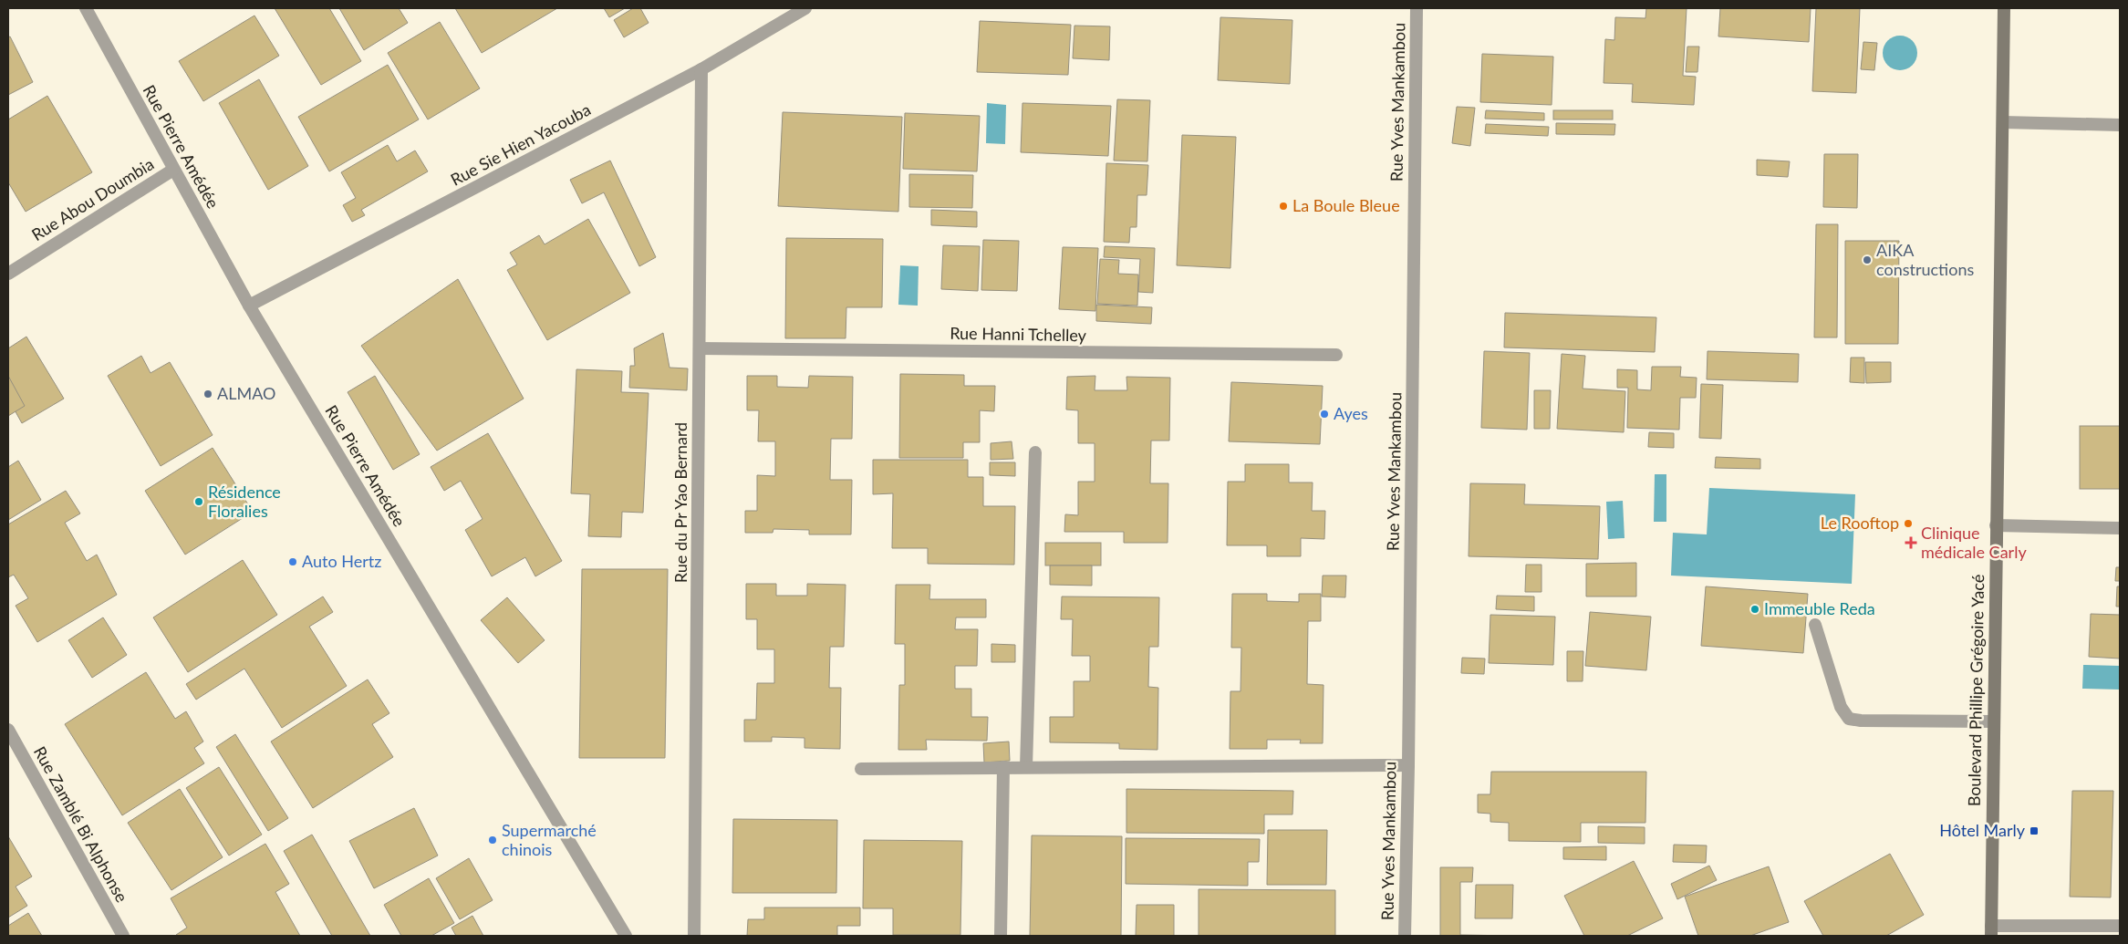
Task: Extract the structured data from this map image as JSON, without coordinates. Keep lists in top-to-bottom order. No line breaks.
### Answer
{"streets":{"main road":["Boulevard Phillipe Grégoire Yacé"],"street":["Rue Yves Mankambou","Rue Sie Hien Yacouba","Rue Pierre Amédée","Rue Abou Doumbia","Rue Hanni Tchelley","Rue du Pr Yao Bernard","Rue Zamblé Bi Alphonse"]},"crossings":[["Rue Sie Hien Yacouba","Rue Pierre Amédée"],["Rue Sie Hien Yacouba","Rue du Pr Yao Bernard"],["Rue Pierre Amédée","Rue Abou Doumbia"],["Rue Hanni Tchelley","Rue du Pr Yao Bernard"]],"places":{"other":["La Boule Bleue","AIKA constructions","ALMAO","Ayes","Résidence Floralies","Le Rooftop","Auto Hertz","Immeuble Reda","Supermarché chinois"],"health":["Clinique médicale Carly"],"transit":["Hôtel Marly"]}}
